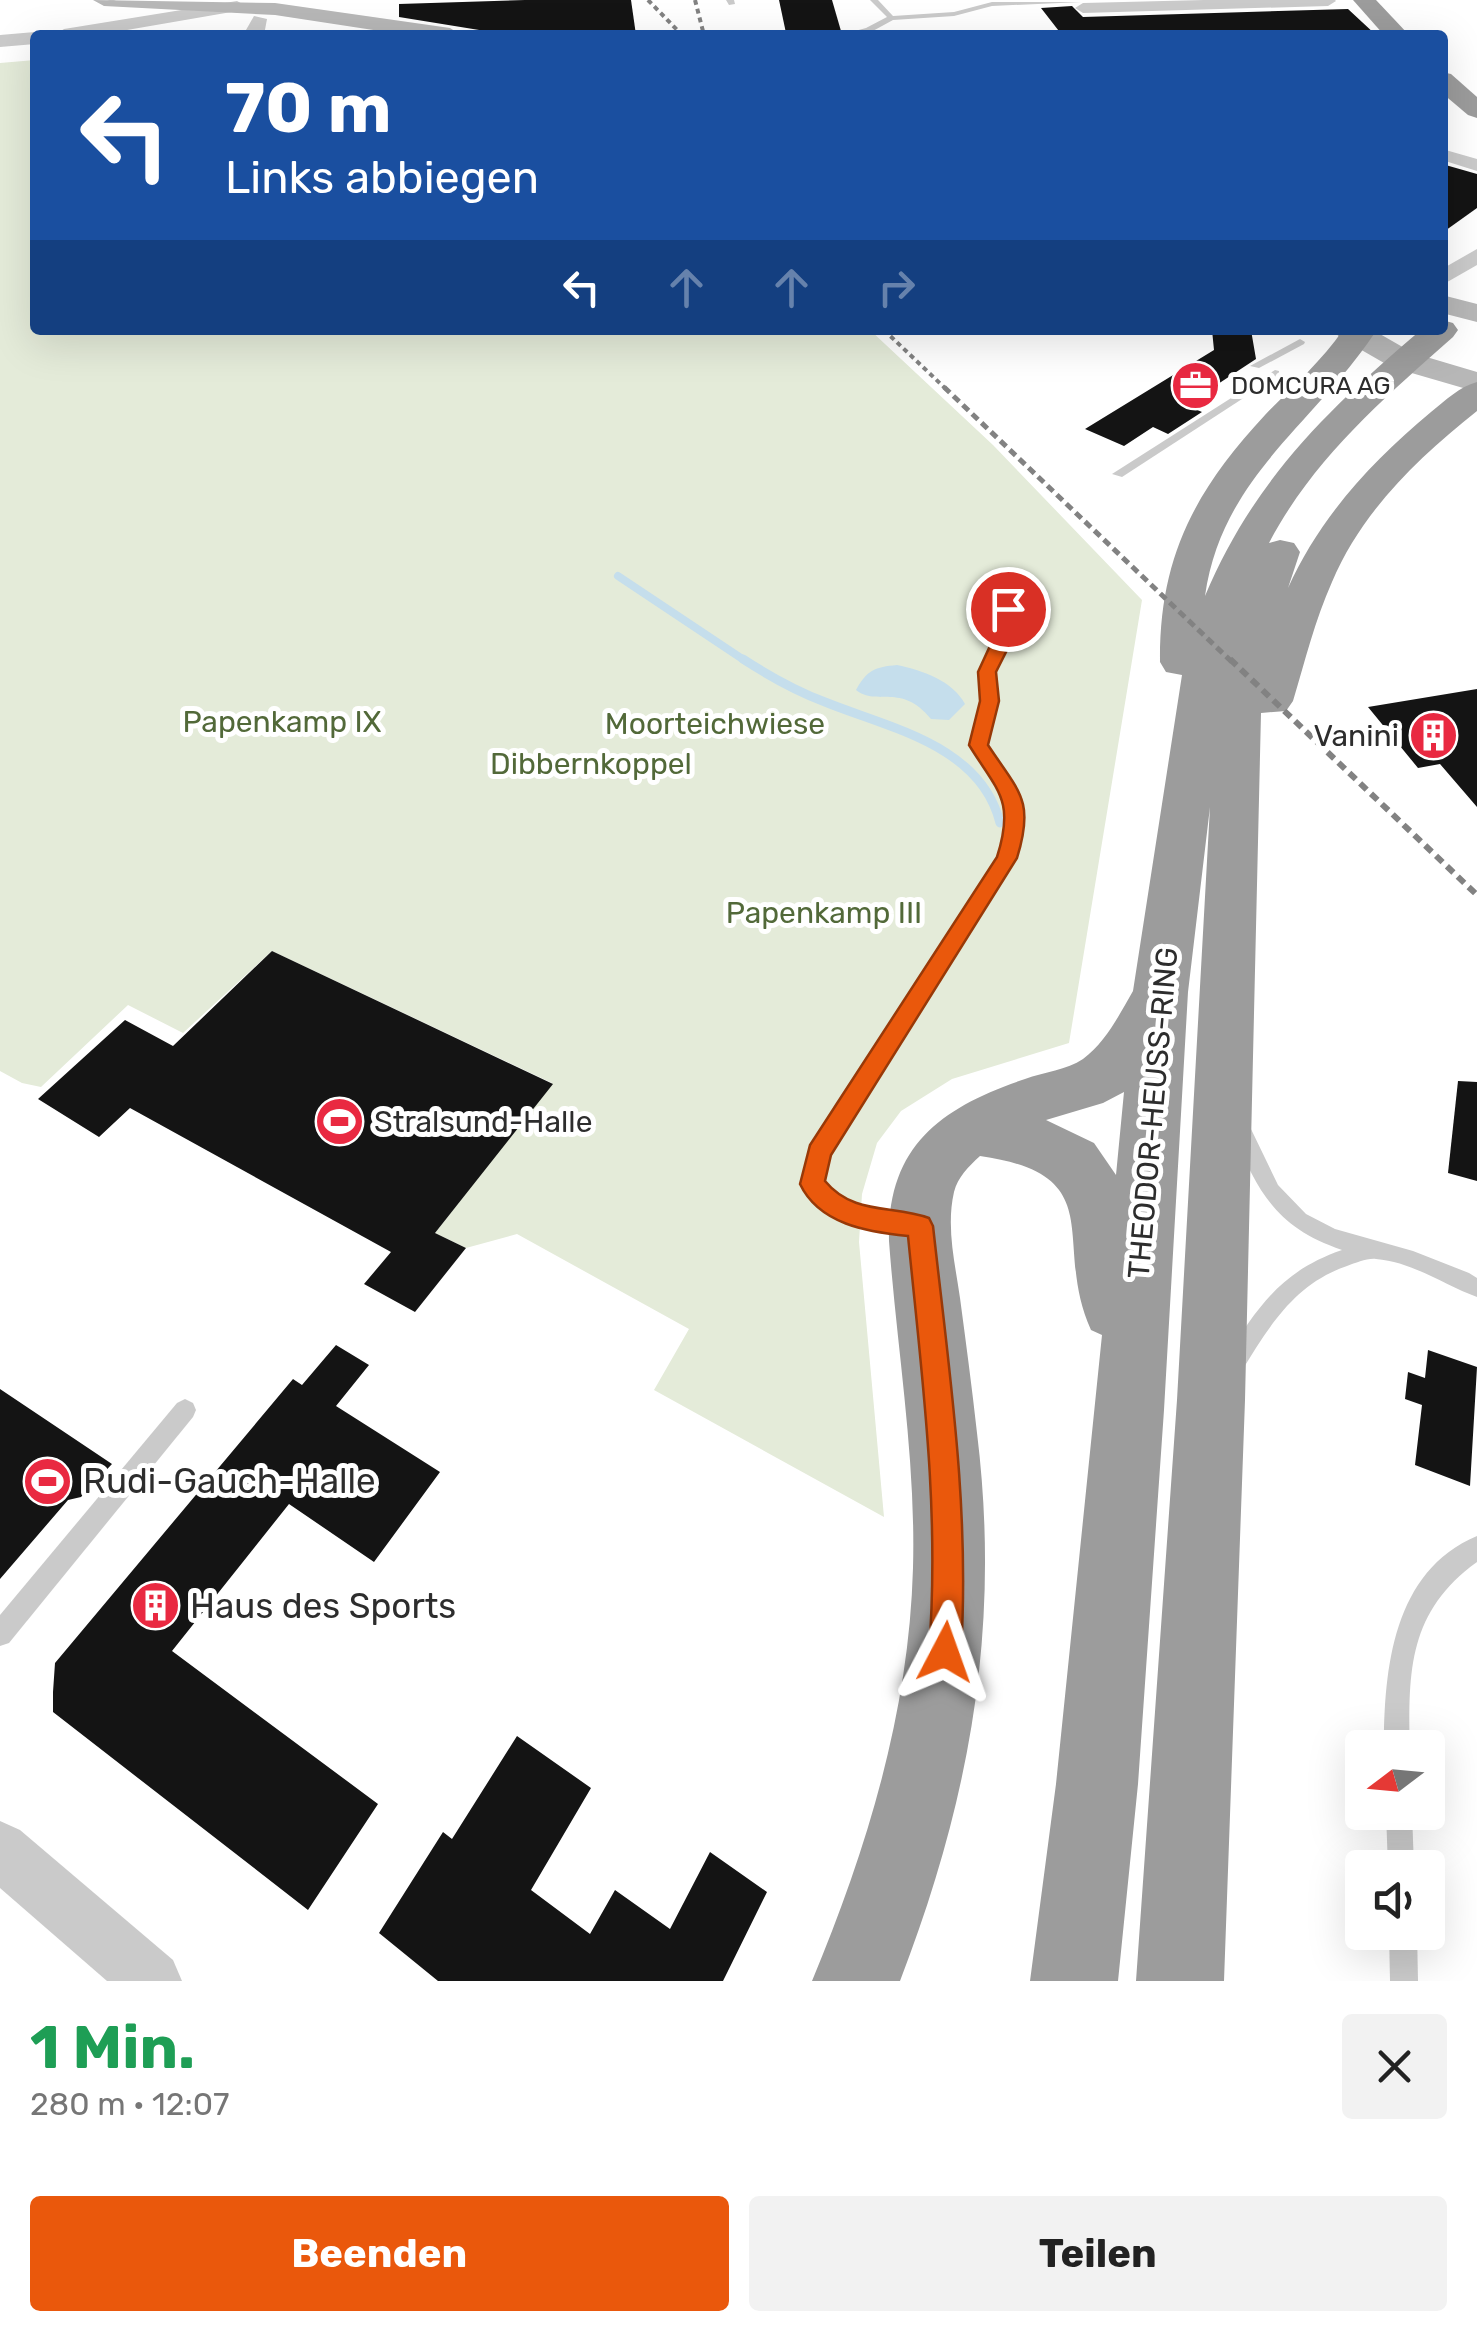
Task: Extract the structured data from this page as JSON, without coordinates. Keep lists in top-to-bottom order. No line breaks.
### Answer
{"streets":{"highway":["THEODOR-HEUSS-RING"]},"parks":["Papenkamp IX","Moorteichwiese","Dibbernkoppel","Papenkamp III"],"places":{"office":["DOMCURA AG"],"building":["Vanini","Haus des Sports"],"sports":["Stralsund-Halle","Rudi-Gauch-Halle"]},"north":"left","page":{"turn":["70 m","Links abbiegen"],"heading":["1 Min.","280 m · 12:07"],"buttons":["Beenden","Teilen"]}}
